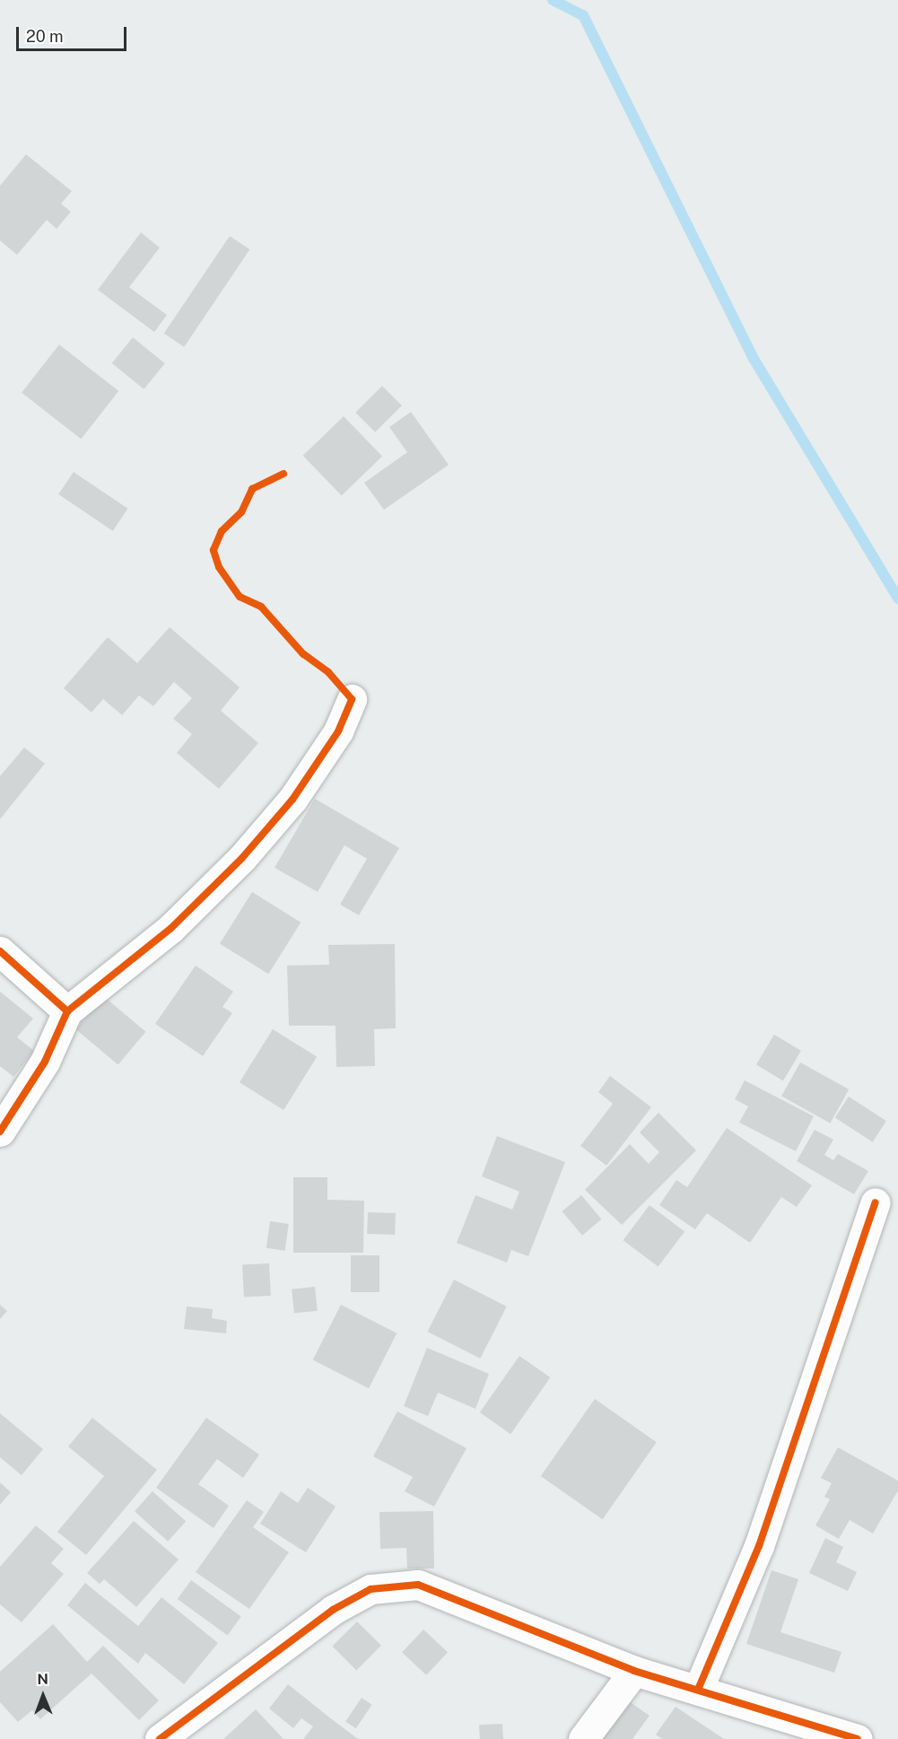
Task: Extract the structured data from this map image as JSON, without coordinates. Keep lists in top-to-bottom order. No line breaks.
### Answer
{"scale_bar":"20 m","north":"top"}
